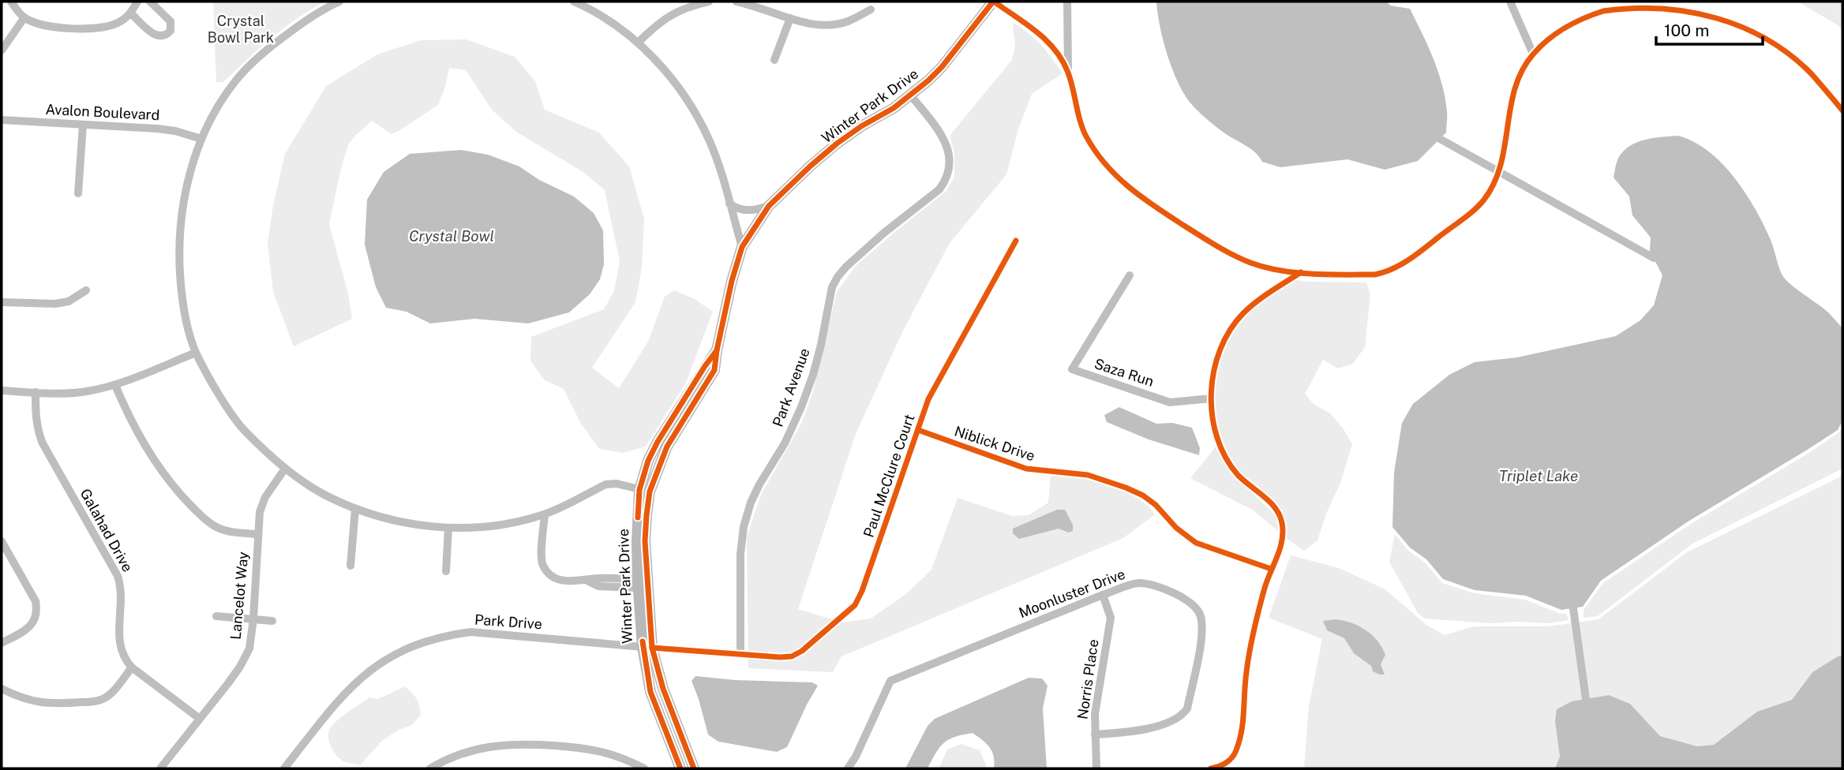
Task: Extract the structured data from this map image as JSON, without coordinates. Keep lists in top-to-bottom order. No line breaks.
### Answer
{"streets":{"street":["Winter Park Drive","Avalon Boulevard","Saza Run","Park Avenue","Niblick Drive","Paul McClure Court","Galahad Drive","Moonluster Drive","Lancelot Way","Park Drive","Norris Place"]},"crossings":[["Winter Park Drive","Park Avenue"],["Winter Park Drive","Park Drive"],["Park Avenue","Paul McClure Court"],["Niblick Drive","Paul McClure Court"],["Galahad Drive","Lancelot Way"],["Moonluster Drive","Norris Place"]],"water":["Crystal Bowl","Triplet Lake"],"parks":["Crystal Bowl Park"],"scale_bar":"100 m"}
